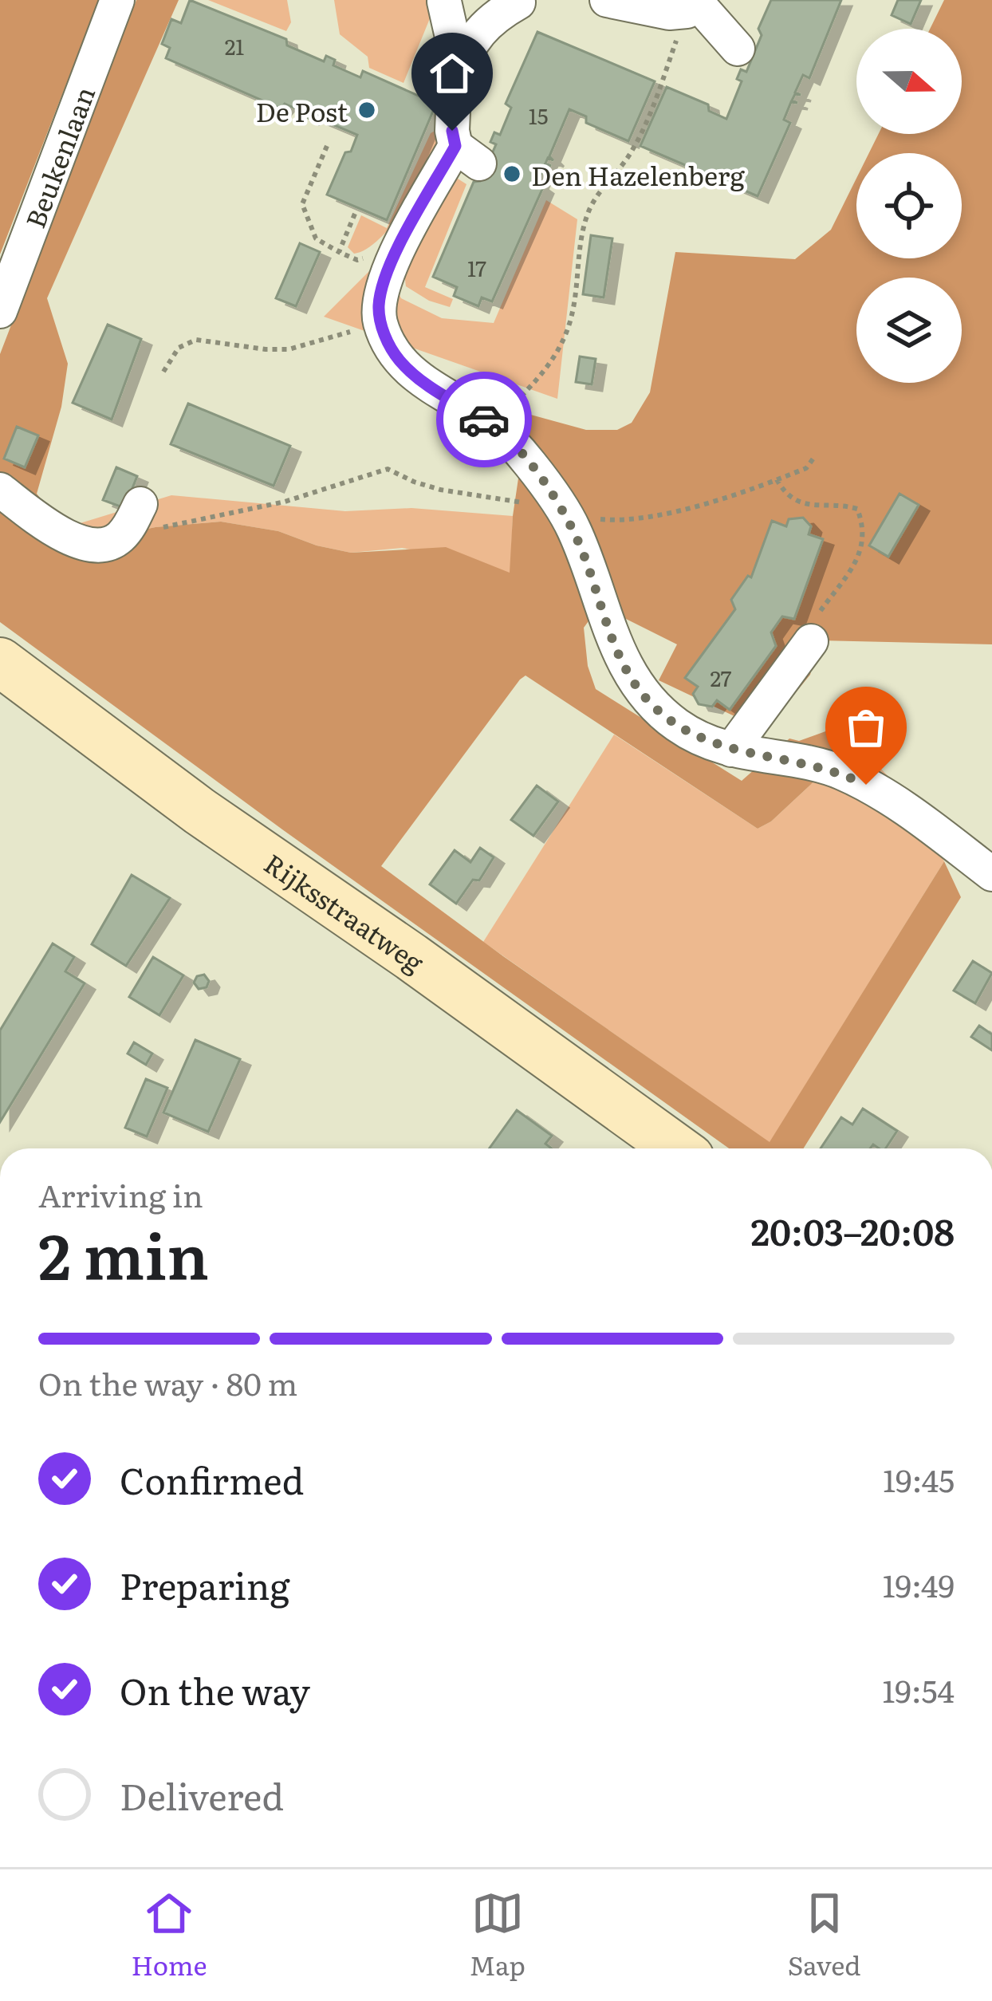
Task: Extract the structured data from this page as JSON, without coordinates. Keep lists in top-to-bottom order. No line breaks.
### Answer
{"streets":{"main road":["Rijksstraatweg"],"street":["Beukenlaan"]},"places":["De Post","Den Hazelenberg"],"house_numbers":["21","15","17","27"],"north":"right","page":{"heading":["2 min","Arriving in","20:03–20:08"],"bar":"On the way · 80 m","list":[["Confirmed","19:45"],["Preparing","19:49"],["On the way","19:54"],"Delivered"],"tabs":["Home","Map","Saved"]}}
